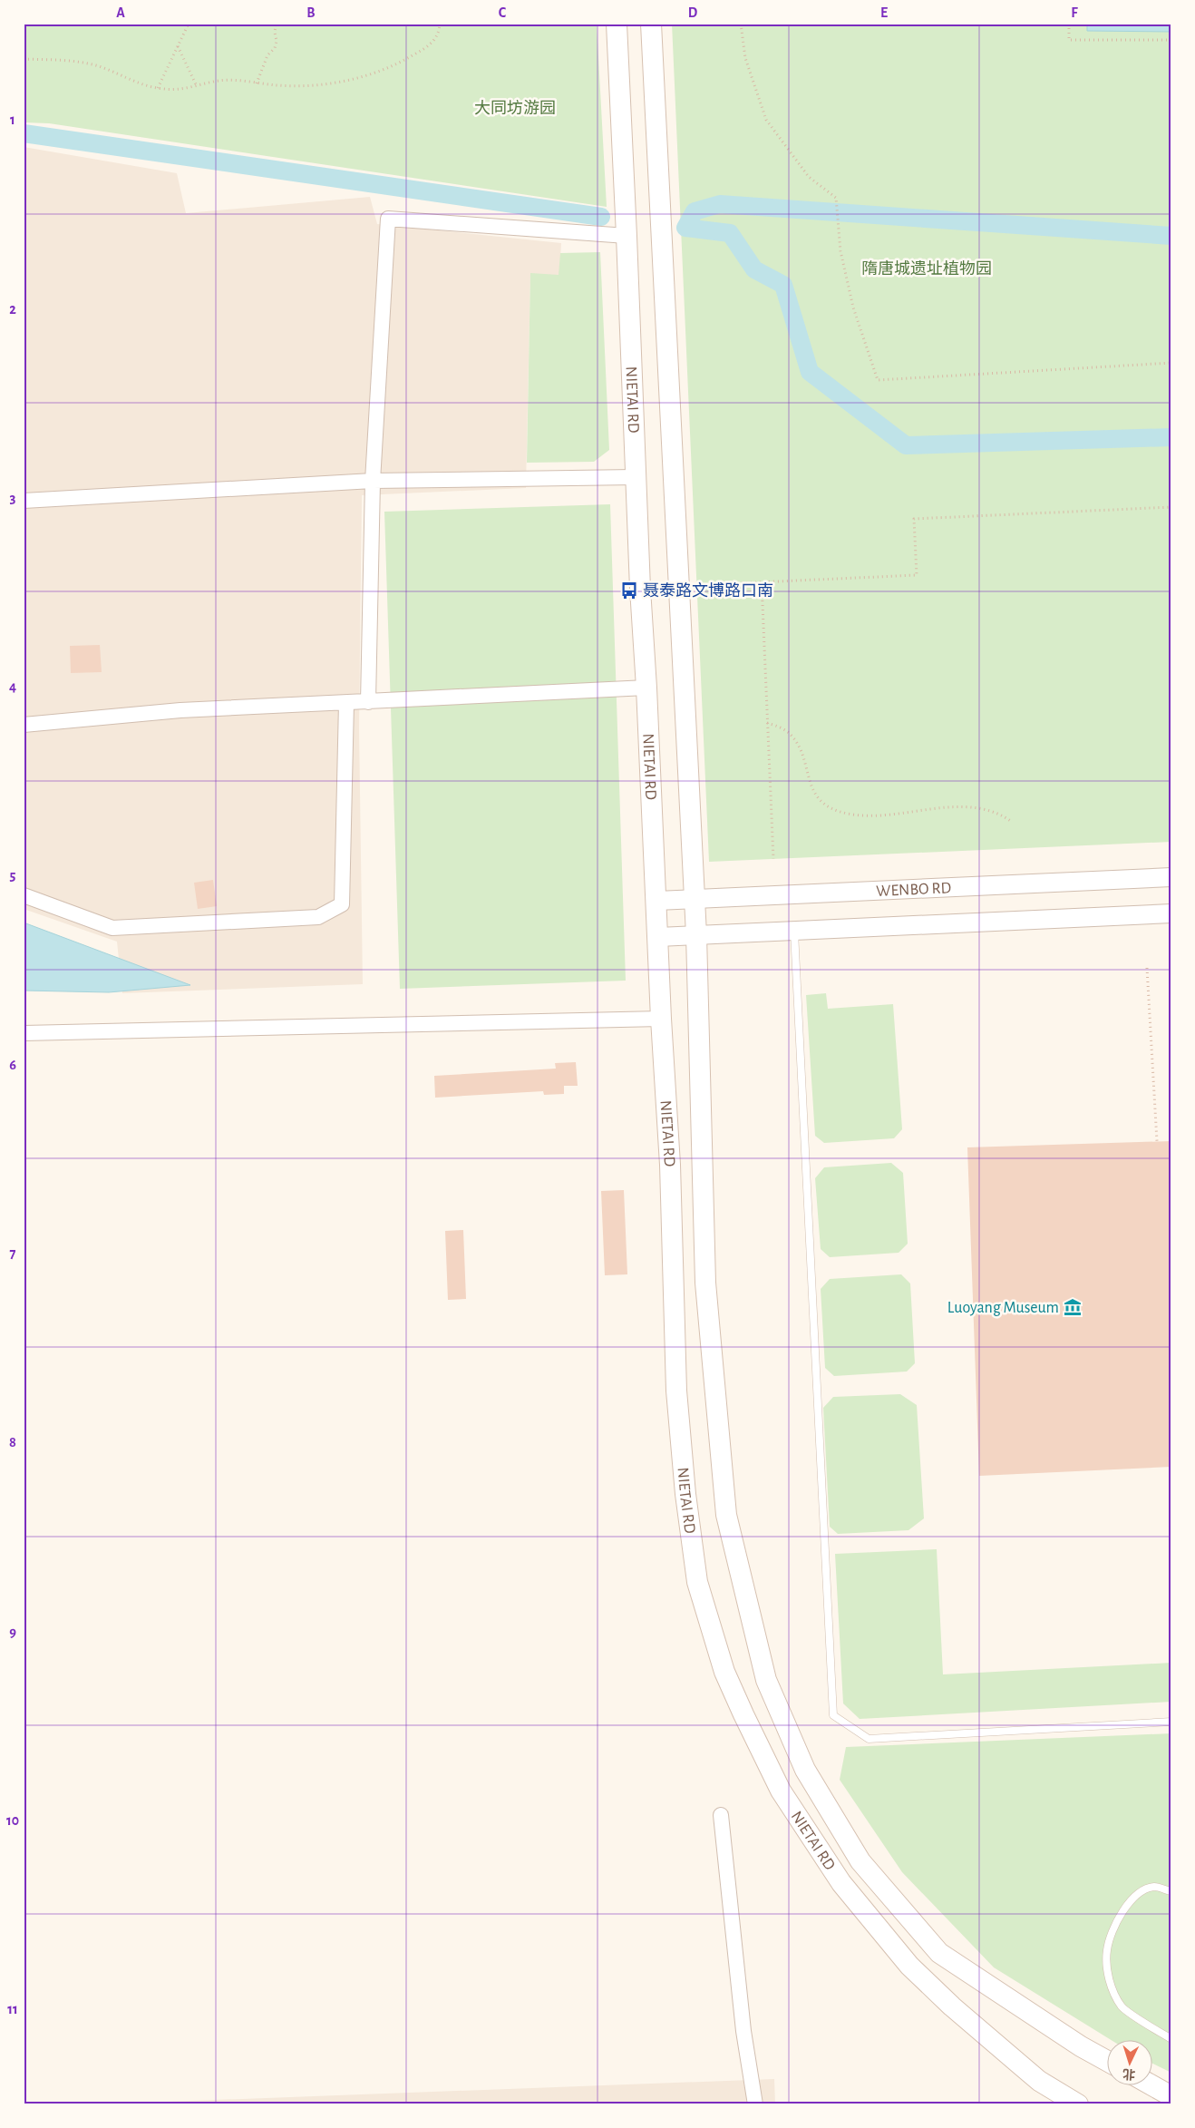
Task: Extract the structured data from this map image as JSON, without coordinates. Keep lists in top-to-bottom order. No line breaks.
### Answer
{"streets":{"main road":["NIETAI RD"],"street":["WENBO RD"]},"crossings":[["NIETAI RD","WENBO RD"]],"parks":["大同坊游园","隋唐城遗址植物园"],"places":{"bus stop":["聂泰路文博路口南"],"museum":["Luoyang Museum"]},"north":"bottom","grid":{"columns":["A","B","C","D","E","F"],"rows":["1","2","3","4","5","6","7","8","9","10","11"]}}
